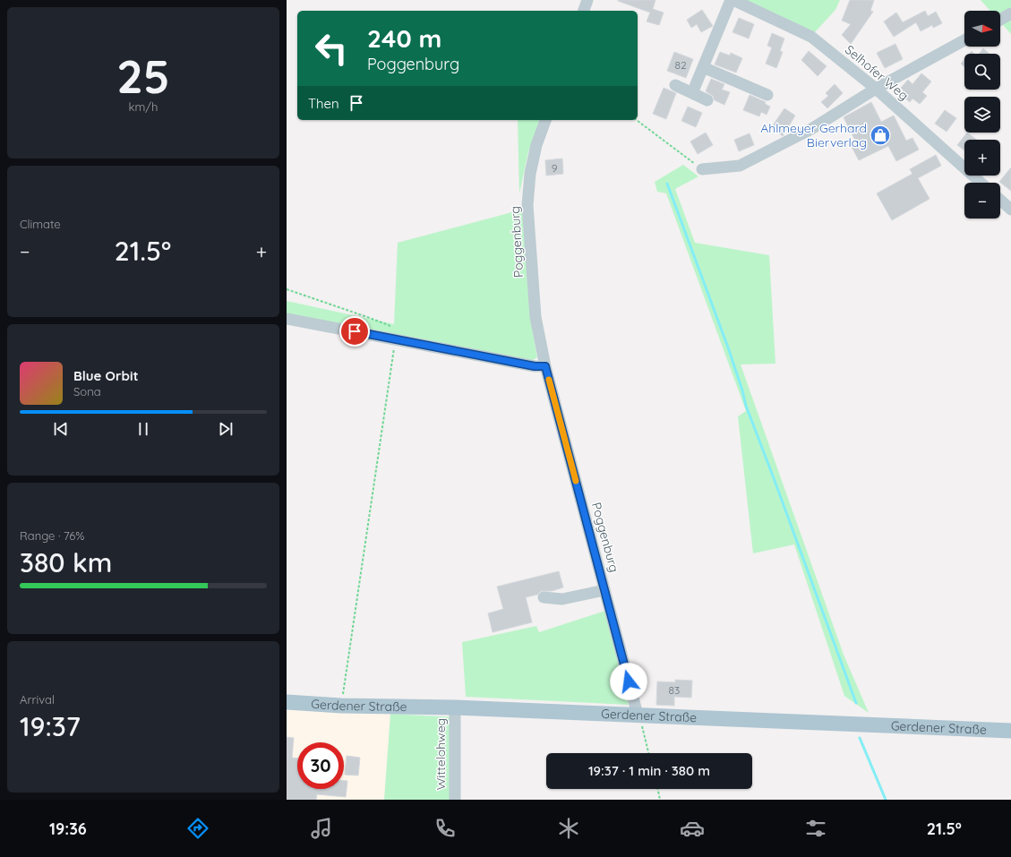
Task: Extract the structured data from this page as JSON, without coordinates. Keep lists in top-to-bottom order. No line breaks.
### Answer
{"streets":{"main road":["Gerdener Straße"],"street":["Selhofer Weg","Poggenburg","Wittelohweg"]},"crossings":[["Poggenburg","Gerdener Straße"],["Gerdener Straße","Wittelohweg"]],"places":{"shop":["Ahlmeyer Gerhard Bierverlag"]},"house_numbers":["82","9","83"],"north":"right","page":{"tile":[["25","km/h"],"Climate",["Range · 76%","380 km"],["Arrival","19:37"]],"map_buttons":["+","−"],"turn":["240 m","Poggenburg"],"then":"Then","heat":["−","21.5°","+"],"song":["Blue Orbit","Sona"],"limit":"30","trip":"19:37 · 1 min · 380 m","tabs":["19:36","21.5°"]}}
